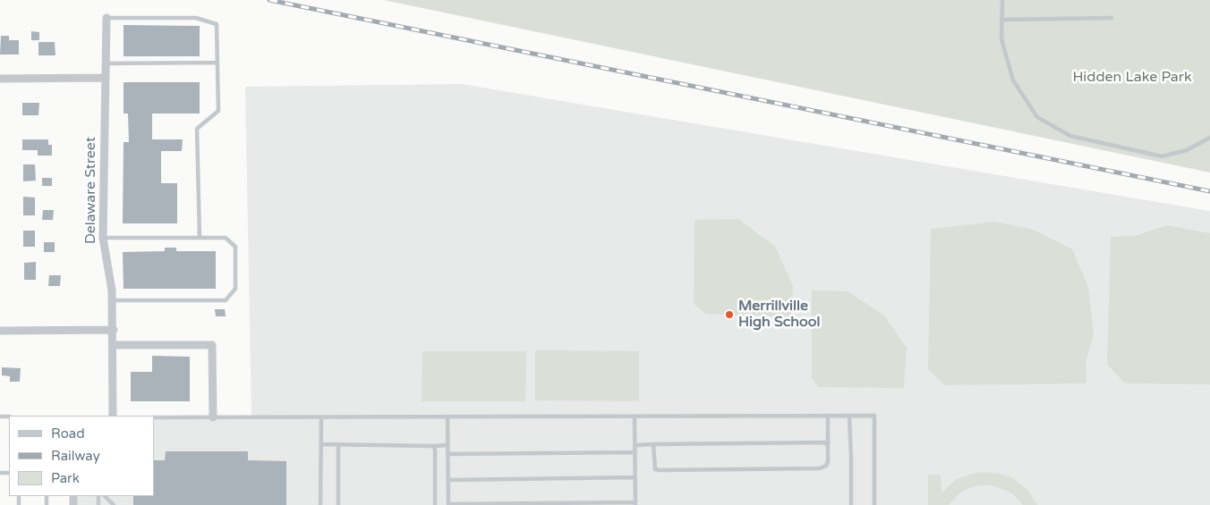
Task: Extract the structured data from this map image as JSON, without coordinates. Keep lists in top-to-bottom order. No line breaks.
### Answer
{"streets":{"street":["Delaware Street"]},"parks":["Hidden Lake Park"],"places":["Merrillville High School"],"legend":["Road","Railway","Park"]}
